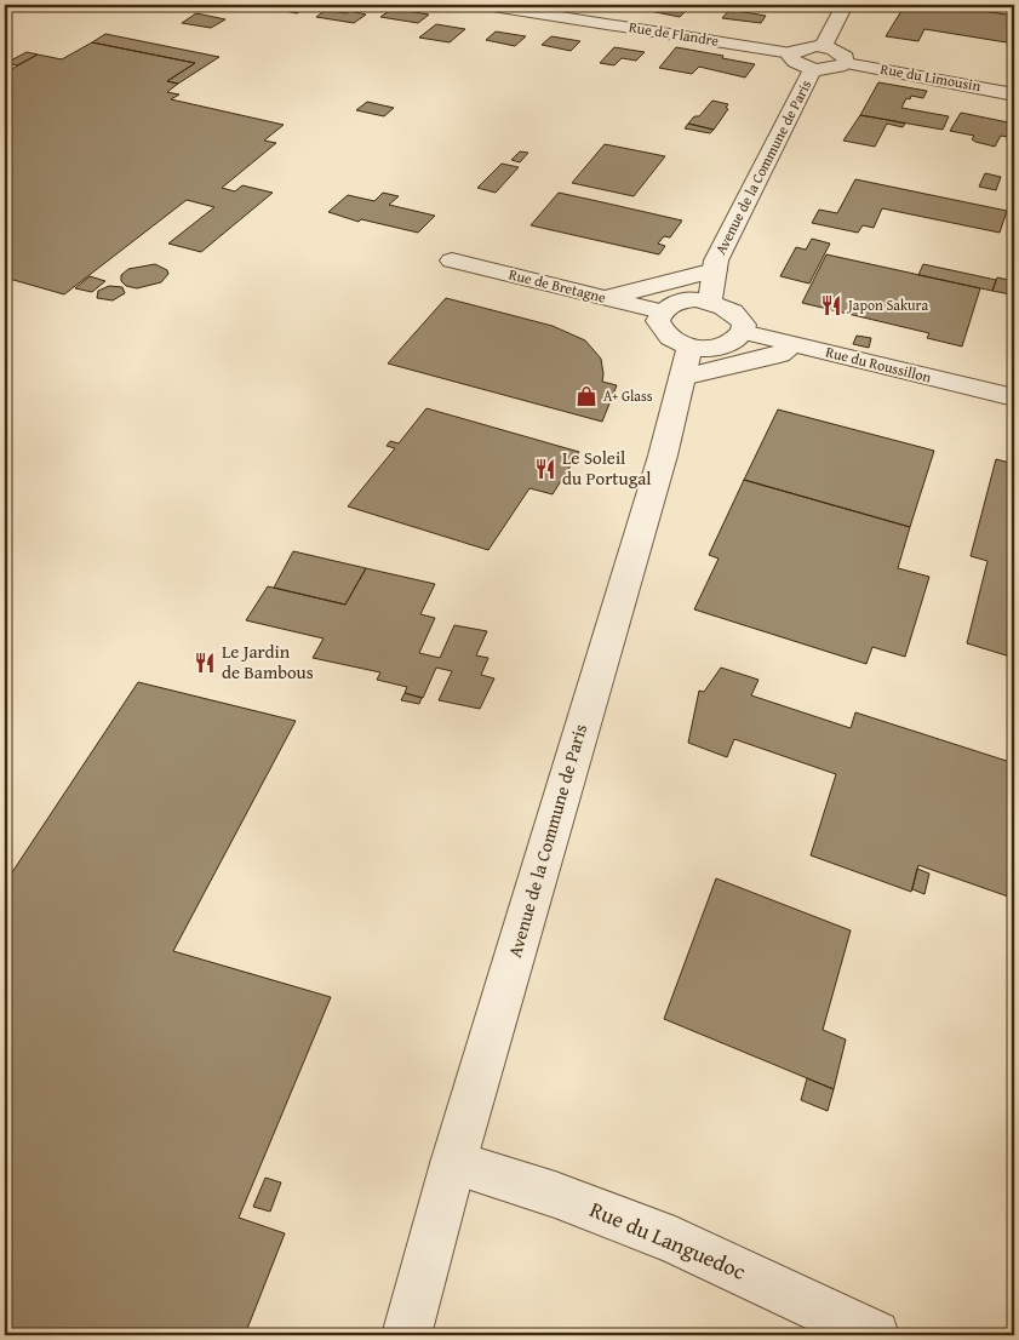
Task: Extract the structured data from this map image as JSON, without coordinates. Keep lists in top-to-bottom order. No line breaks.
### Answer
{"streets":{"street":["Rue de Flandre","Rue du Limousin","Avenue de la Commune de Paris","Rue de Bretagne","Rue du Roussillon","Rue du Languedoc"]},"crossings":[["Avenue de la Commune de Paris","Rue du Languedoc"]],"places":{"restaurant":["Japon Sakura","Le Soleil du Portugal","Le Jardin de Bambous"],"shop":["A+ Glass"]}}
